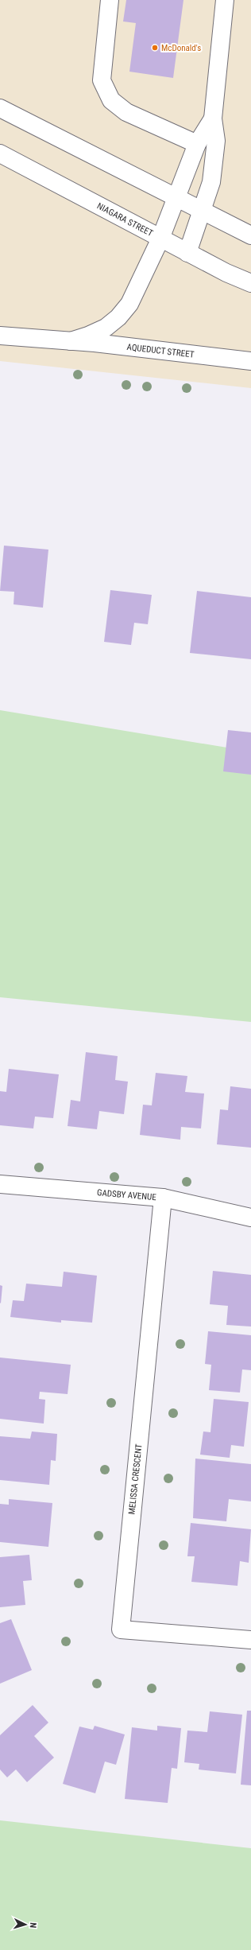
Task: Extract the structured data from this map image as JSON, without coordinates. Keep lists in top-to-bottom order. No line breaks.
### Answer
{"streets":{"street":["NIAGARA STREET","AQUEDUCT STREET","GADSBY AVENUE","MELISSA CRESCENT"]},"crossings":[["NIAGARA STREET","AQUEDUCT STREET"],["GADSBY AVENUE","MELISSA CRESCENT"]],"places":["McDonald's"],"north":"right"}
